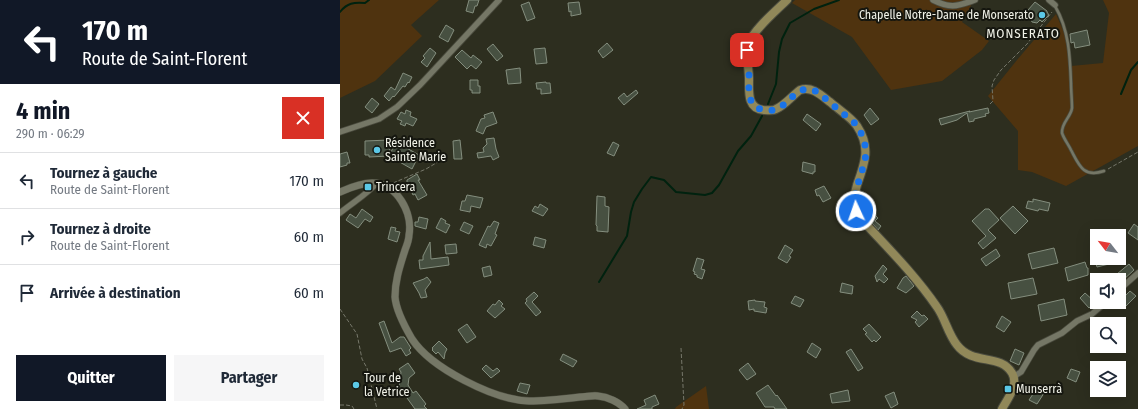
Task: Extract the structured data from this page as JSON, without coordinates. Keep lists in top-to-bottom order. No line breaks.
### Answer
{"districts":["MONSERATO"],"places":{"other":["Chapelle Notre-Dame de Monserato","Résidence Sainte Marie","Tour de la Vetrice"],"transit":["Trincera","Munserrà"]},"north":"top left","page":{"turn":["170 m","Route de Saint-Florent"],"heading":["4 min","290 m · 06:29"],"list":[{"name":"Tournez à gauche","note":"Route de Saint-Florent","value":"170 m"},{"name":"Tournez à droite","note":"Route de Saint-Florent","value":"60 m"},{"name":"Arrivée à destination","value":"60 m"}],"buttons":["Quitter","Partager"]}}
